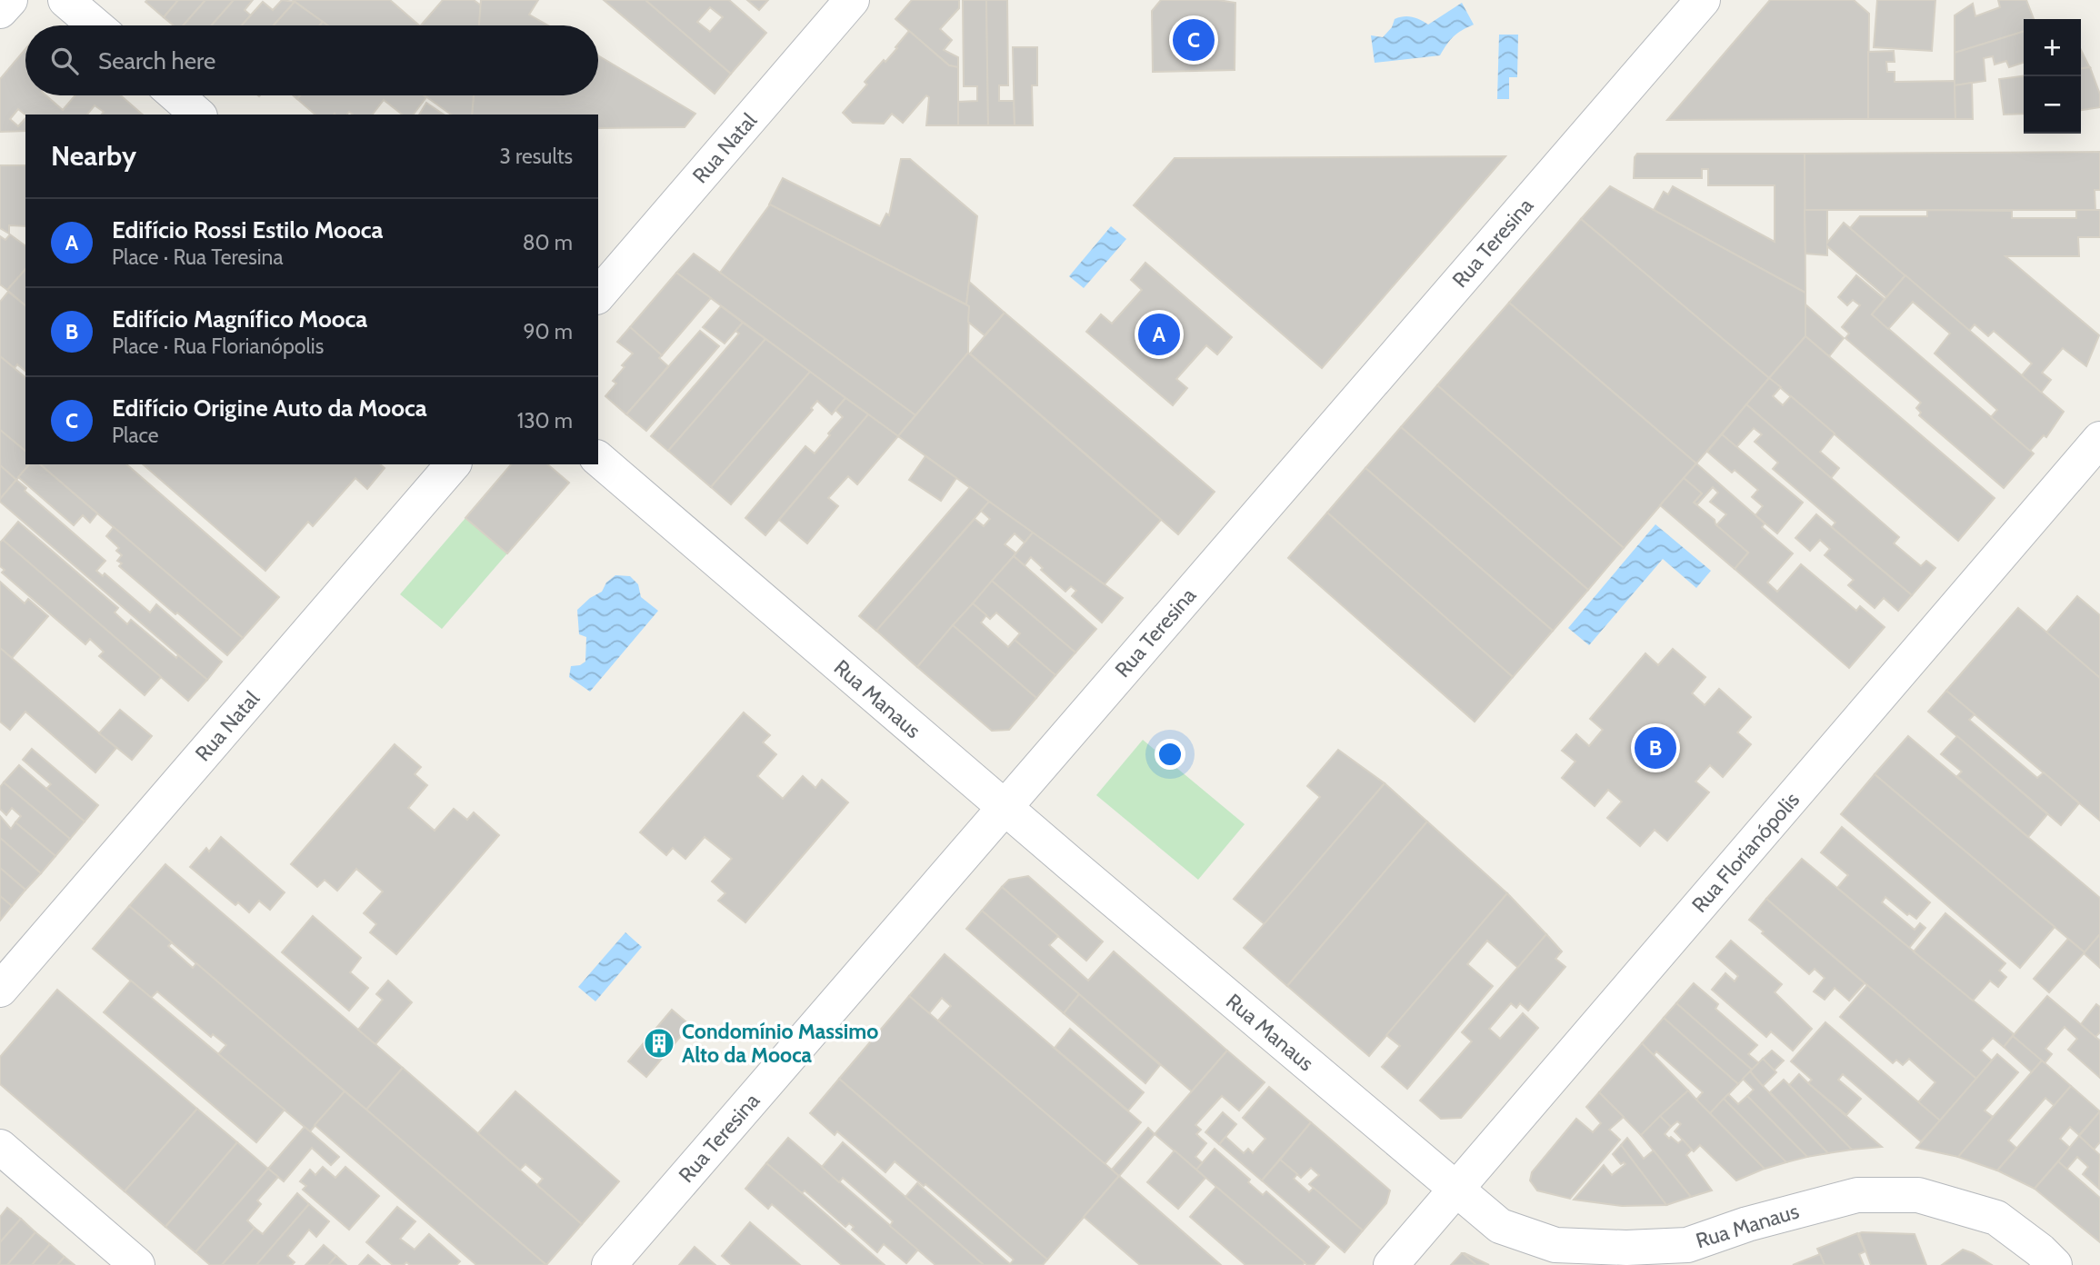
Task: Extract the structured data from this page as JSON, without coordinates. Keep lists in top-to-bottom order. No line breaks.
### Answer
{"streets":{"street":["Rua Natal","Rua Teresina","Rua Manaus","Rua Florianópolis"]},"crossings":[["Rua Teresina","Rua Manaus"],["Rua Manaus","Rua Florianópolis"]],"places":{"building":["Condomínio Massimo Alto da Mooca"]},"page":{"pins":["C","A","B"],"map_buttons":["+","−"],"search":"Search here","heading":["Nearby","3 results"],"list":[{"mark":"A","name":"Edifício Rossi Estilo Mooca","note":"Place · Rua Teresina","value":"80 m"},{"mark":"B","name":"Edifício Magnífico Mooca","note":"Place · Rua Florianópolis","value":"90 m"},{"mark":"C","name":"Edifício Origine Auto da Mooca","note":"Place","value":"130 m"}]}}
